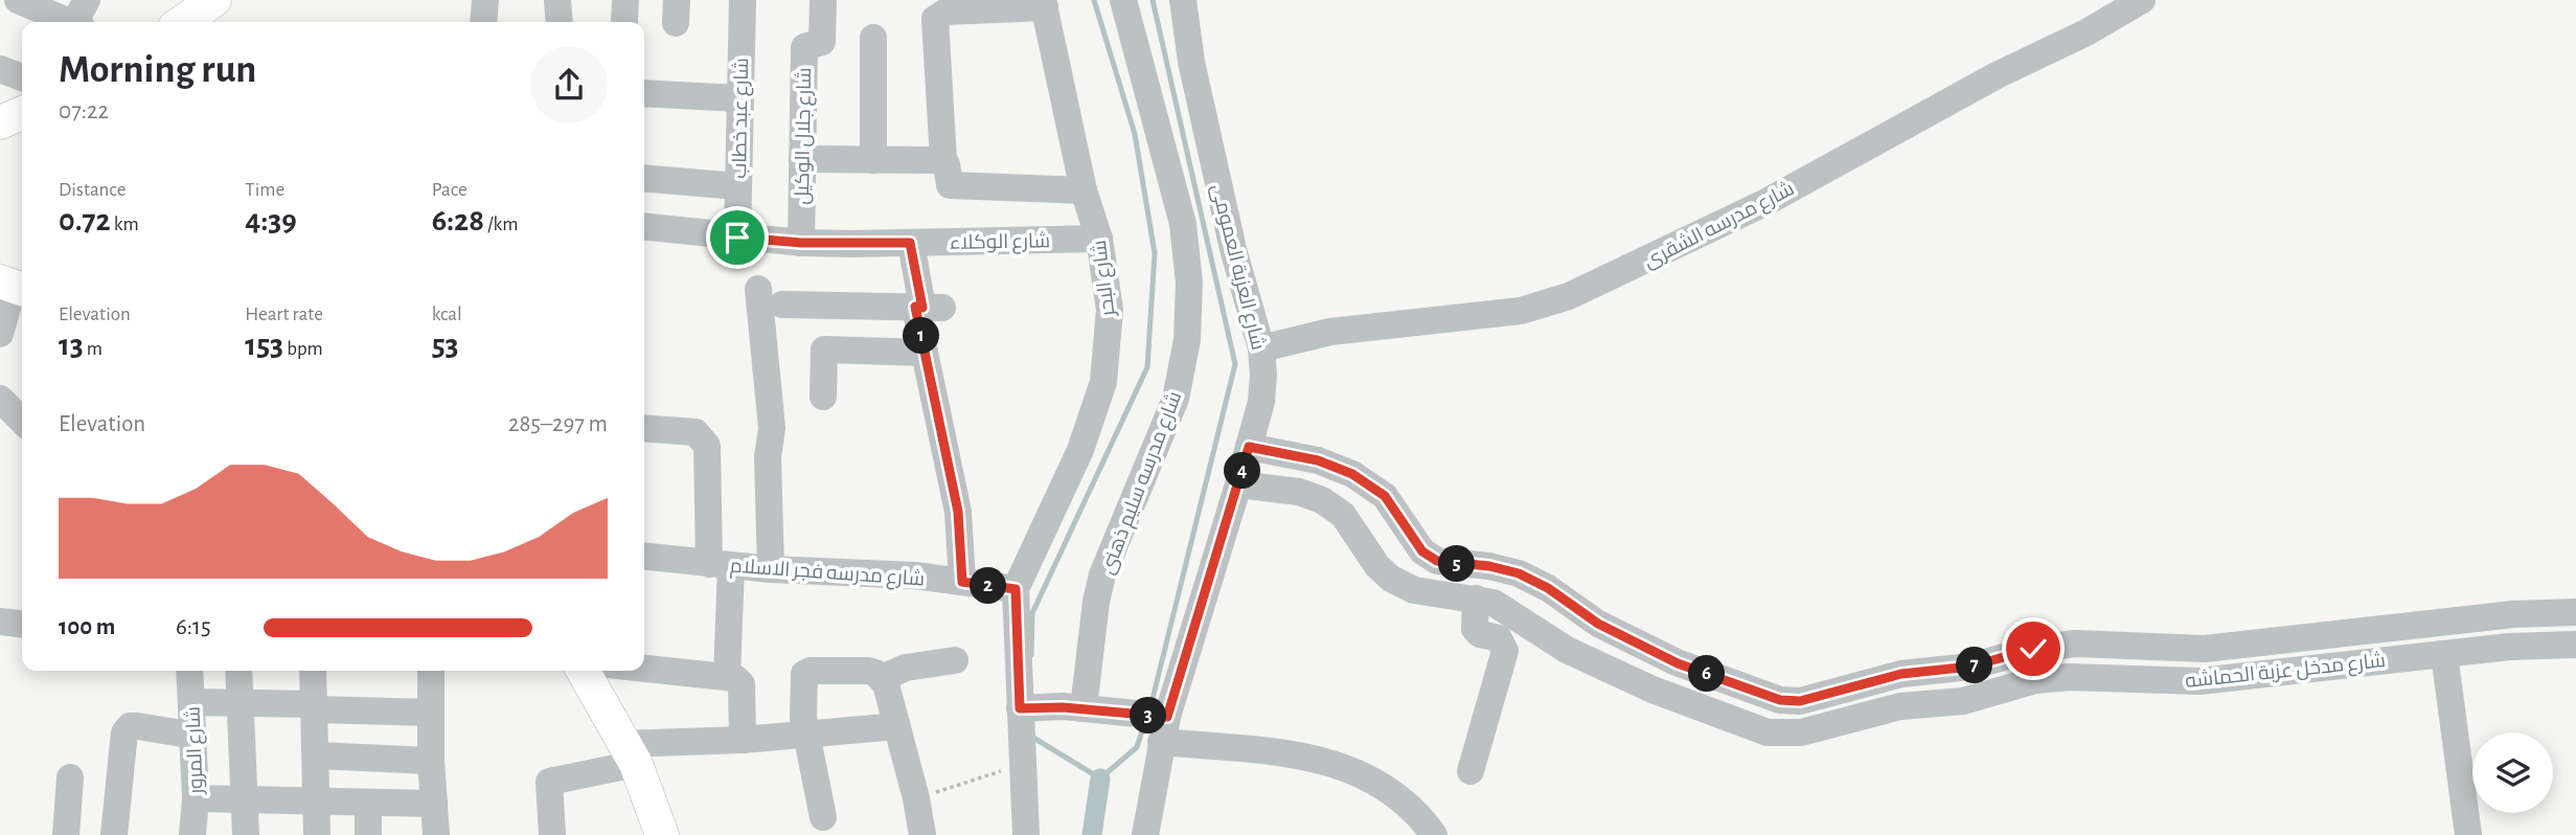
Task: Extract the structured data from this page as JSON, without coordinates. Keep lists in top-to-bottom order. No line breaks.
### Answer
{"streets":{"street":["شارع عبد خطاب","شارع جلال الوكيل","شارع مدرسه الشقرى","شارع الوكلاء","شارع العزبة العمومى","شارع البحر","شارع مدرسه سليم ذهنى","شارع مدرسه فجر الاسلام","شارع مدخل عزبة الحماشه","شارع المرور"]},"crossings":[["شارع عبد خطاب","شارع الوكلاء"],["شارع جلال الوكيل","شارع الوكلاء"],["شارع مدرسه الشقرى","شارع العزبة العمومى"],["شارع الوكلاء","شارع البحر"],["شارع العزبة العمومى","شارع مدخل عزبة الحماشه"],["شارع البحر","شارع مدرسه فجر الاسلام"]],"page":{"heading":["Morning run","07:22"],"stats":[["Distance","0.72 km"],["Time","4:39"],["Pace","6:28 /km"],["Elevation","13 m"],["Heart rate","153 bpm"],["kcal","53"]],"pins":["1","4","5","2","7","6","3"],"chart":["Elevation","285–297 m"],"list":[{"name":"100 m","note":"6:15"}]}}
